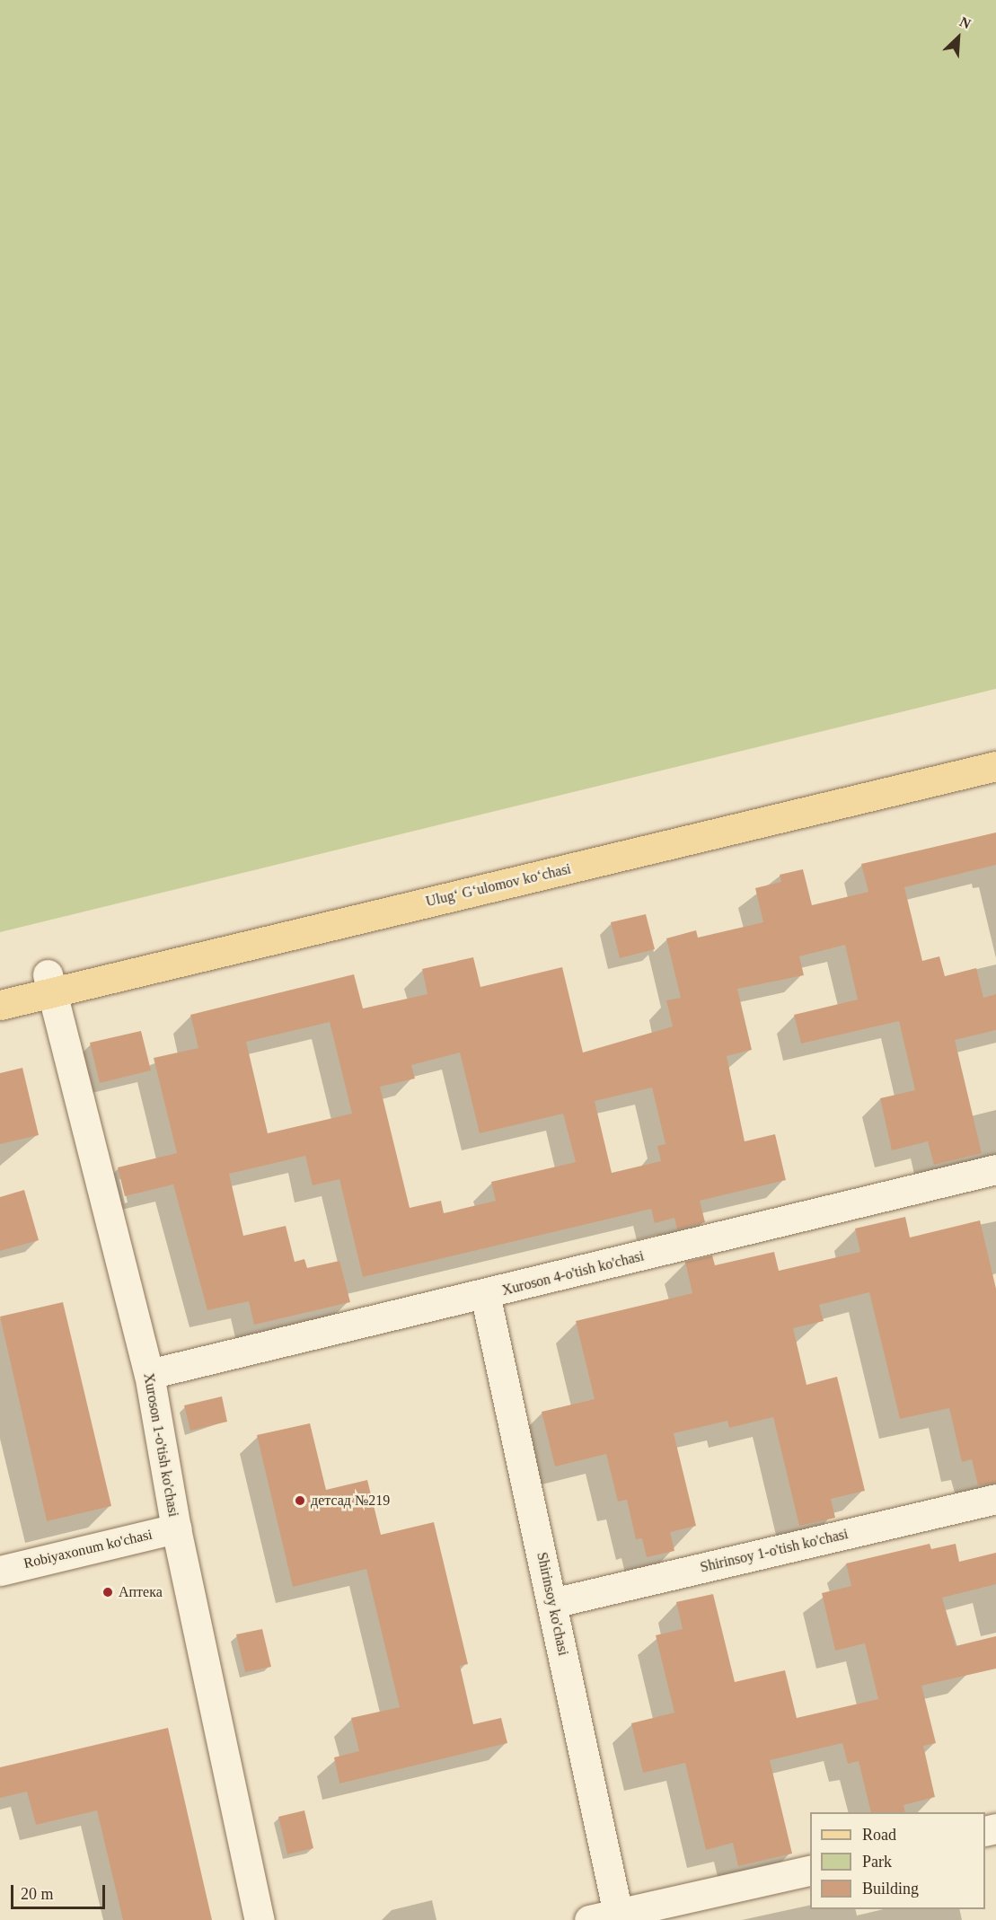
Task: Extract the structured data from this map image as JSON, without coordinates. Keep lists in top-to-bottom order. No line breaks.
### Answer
{"streets":{"main road":["Ulugʻ Gʻulomov koʻchasi"],"street":["Xuroson 4-o'tish ko'chasi","Хuroson 1-o'tish ko'chasi","Robiyaxonum ko'chasi","Shirinsoy 1-o'tish ko'chasi","Shirinsoy ko'chasi"]},"crossings":[["Ulugʻ Gʻulomov koʻchasi","Хuroson 1-o'tish ko'chasi"],["Xuroson 4-o'tish ko'chasi","Хuroson 1-o'tish ko'chasi"],["Xuroson 4-o'tish ko'chasi","Shirinsoy ko'chasi"],["Хuroson 1-o'tish ko'chasi","Robiyaxonum ko'chasi"],["Shirinsoy 1-o'tish ko'chasi","Shirinsoy ko'chasi"]],"places":["детсад №219","Аптека"],"legend":["Road","Park","Building"],"scale_bar":"20 m","north":"top right"}
